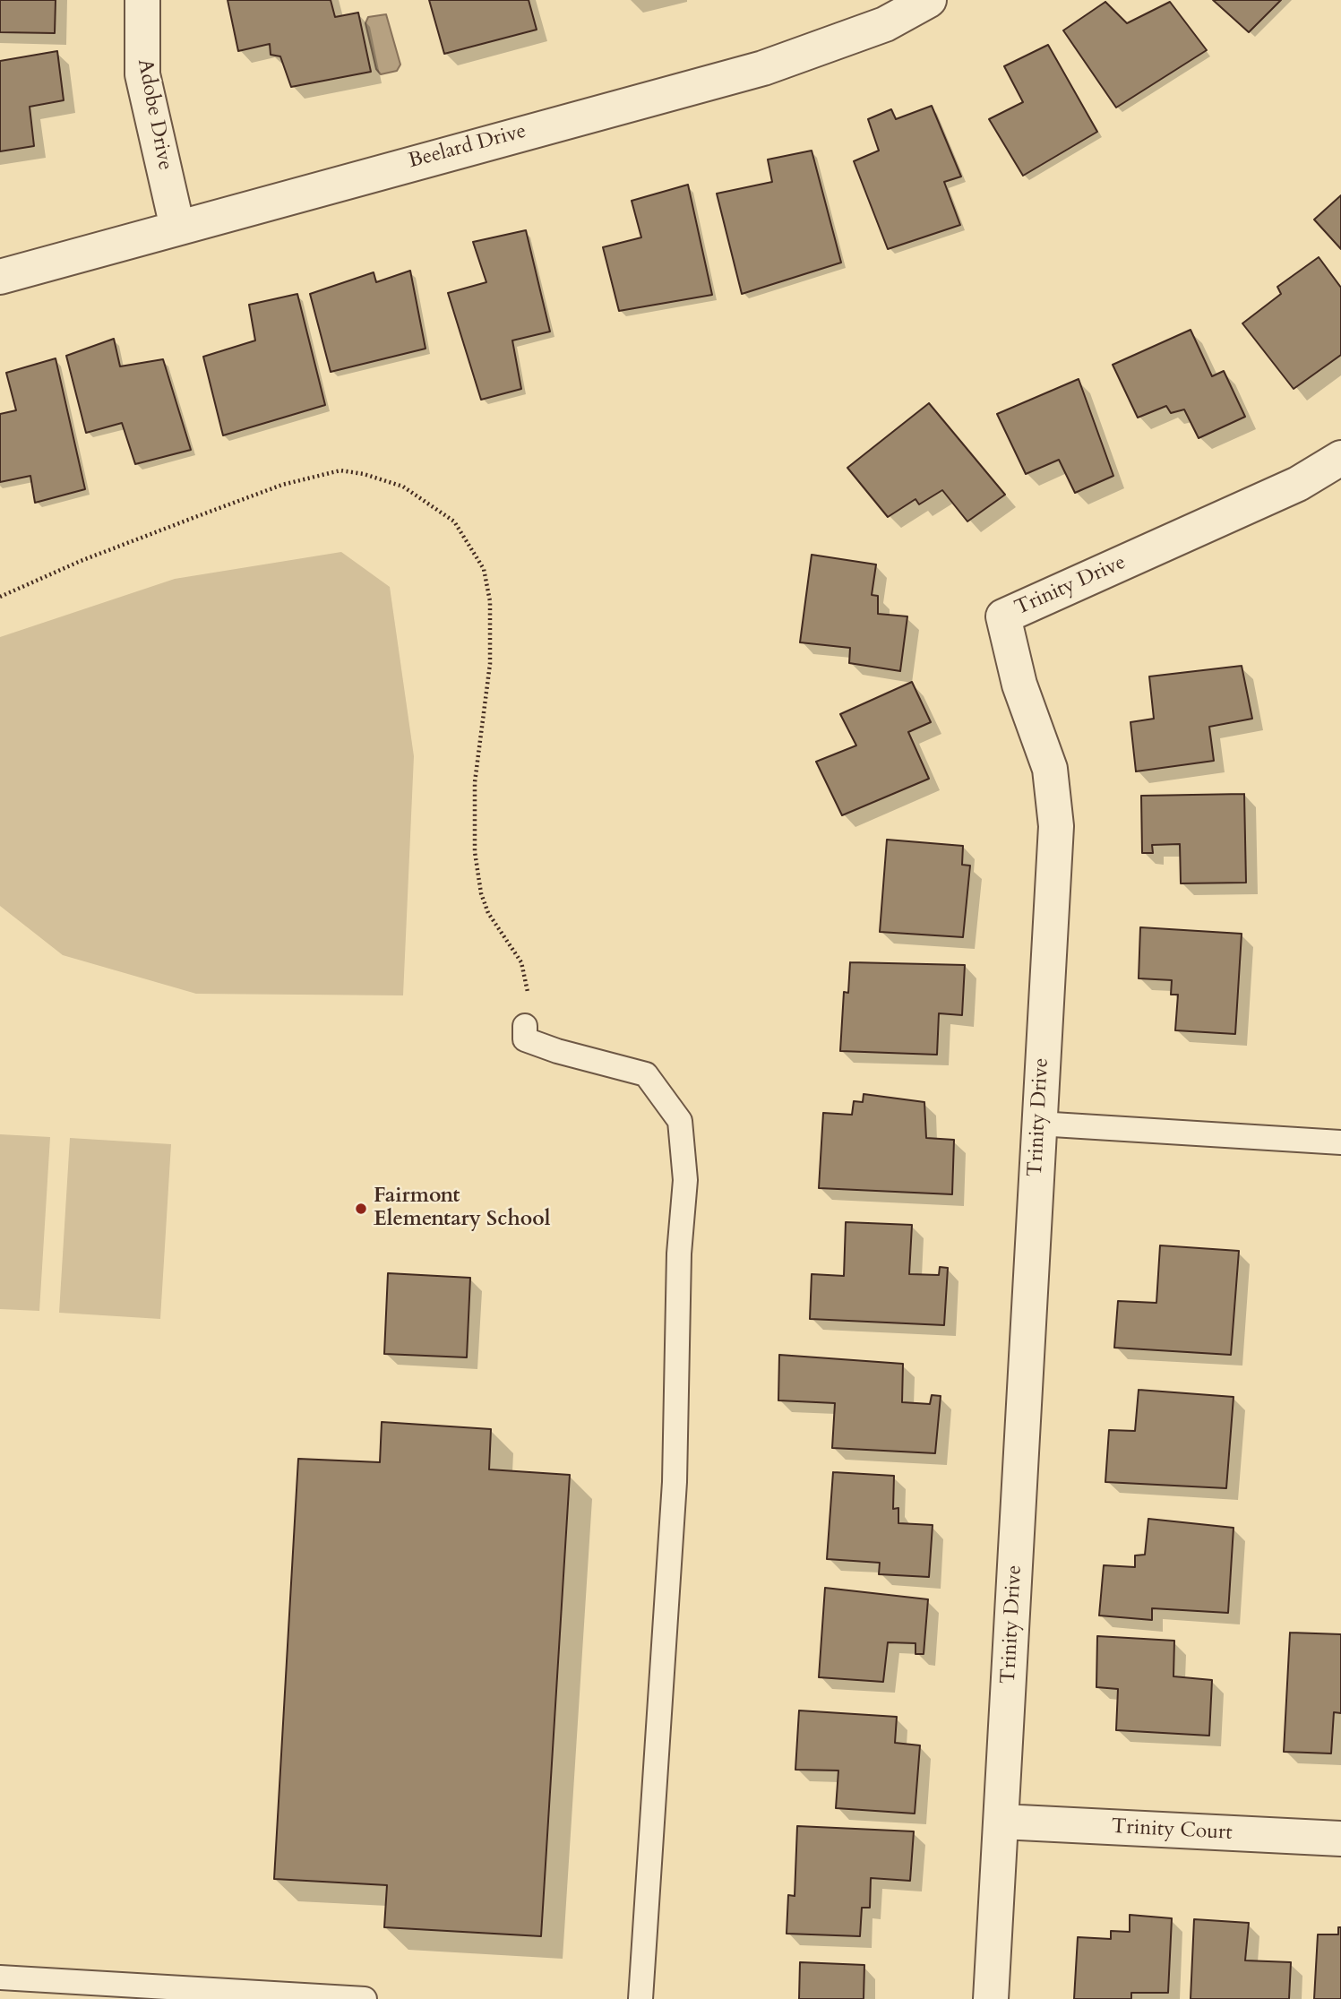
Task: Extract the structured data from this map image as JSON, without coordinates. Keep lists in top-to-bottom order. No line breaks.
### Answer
{"streets":{"street":["Adobe Drive","Beelard Drive","Trinity Drive","Trinity Court"]},"crossings":[["Adobe Drive","Beelard Drive"],["Trinity Drive","Trinity Court"]],"places":["Fairmont Elementary School"]}
